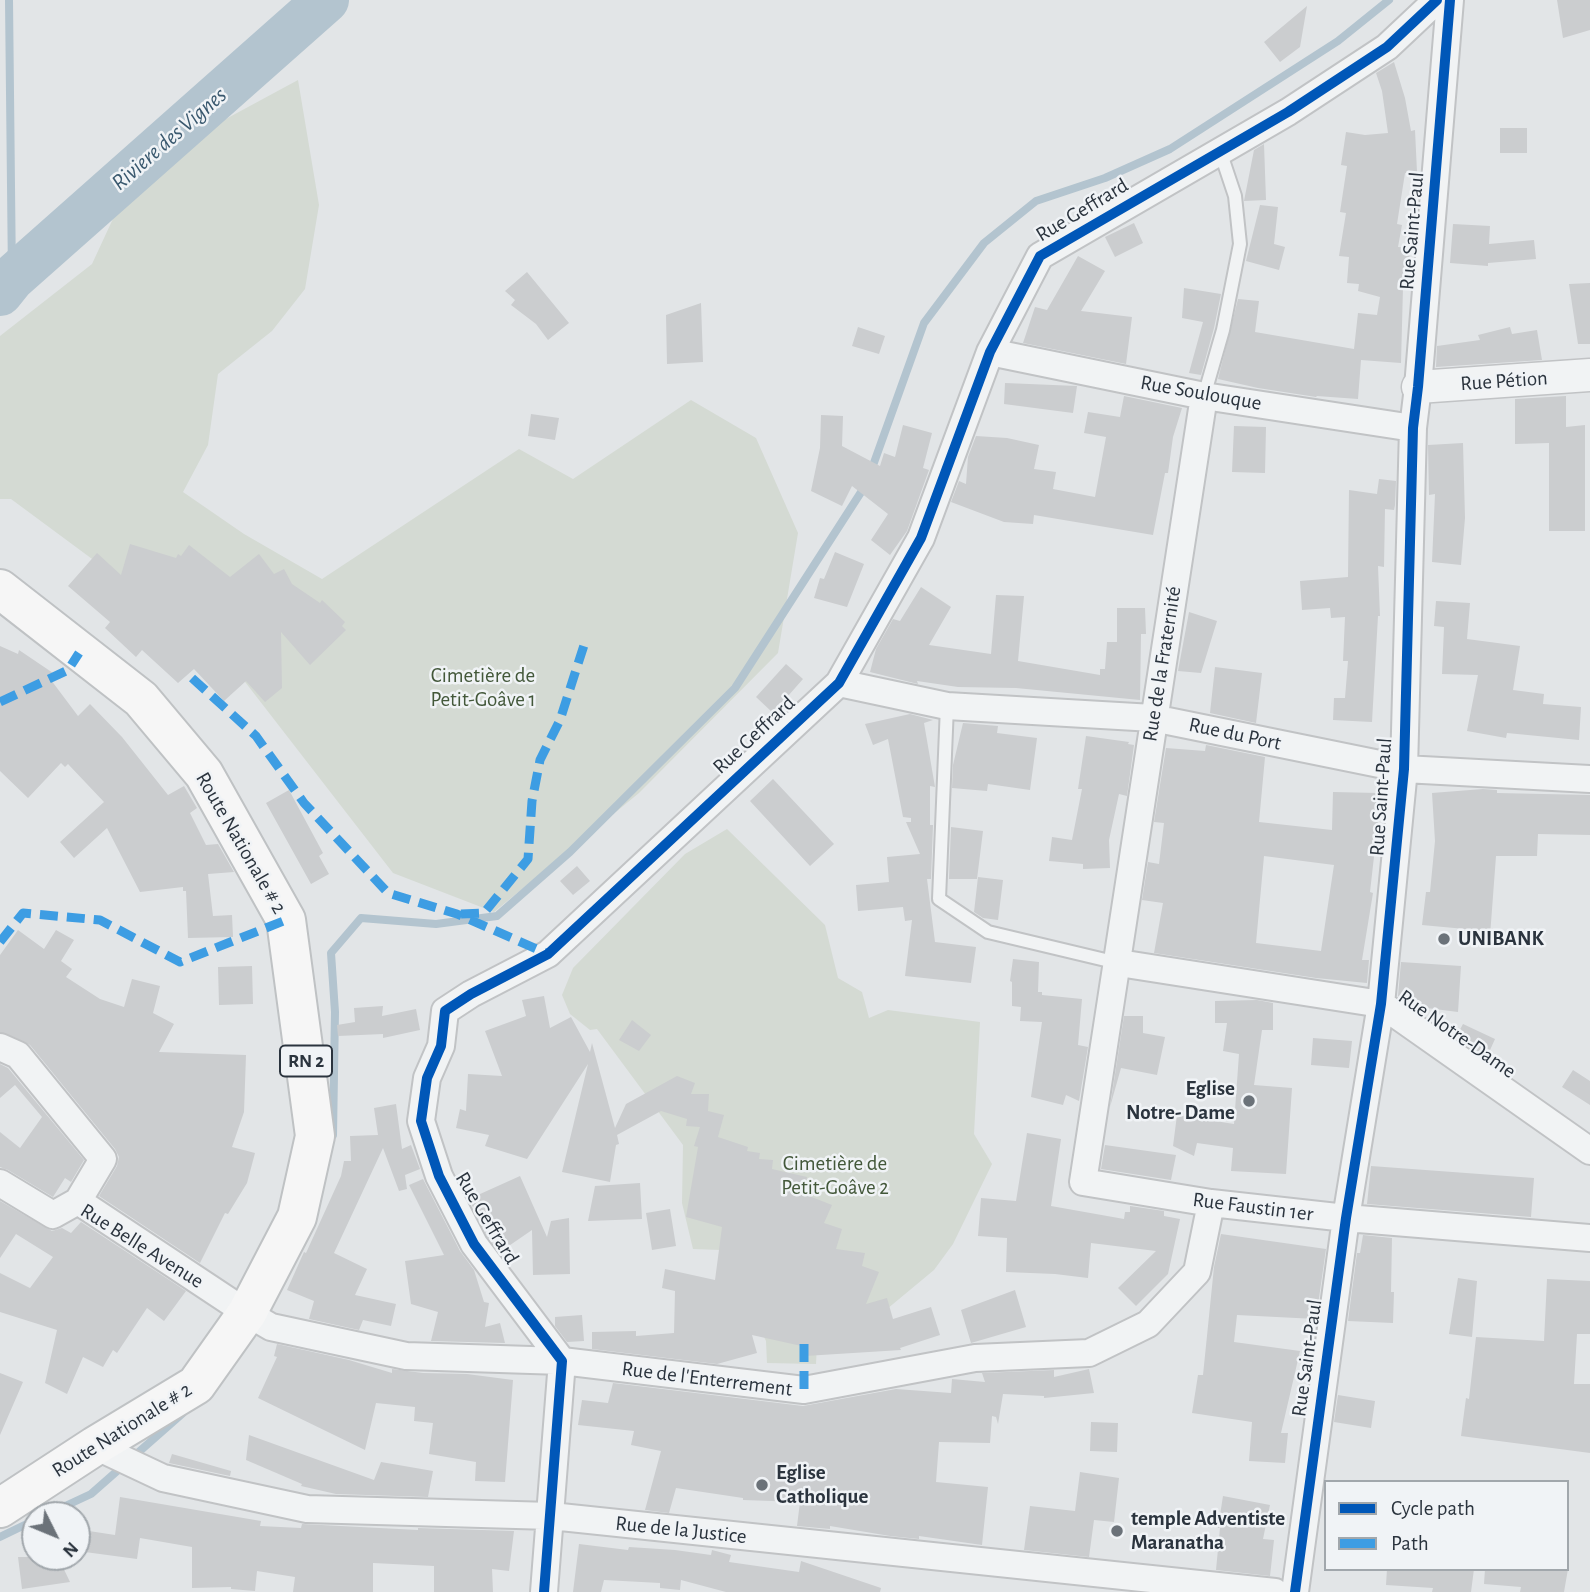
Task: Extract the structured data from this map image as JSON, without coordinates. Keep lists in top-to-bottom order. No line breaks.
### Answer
{"streets":{"main road":["Route Nationale # 2","RN 2"],"street":["Rue Geffrard","Rue Saint-Paul","Rue Pétion","Rue Soulouque","Rue de la Fraternité","Rue du Port","Rue Notre-Dame","Rue Faustin 1er","Rue Belle Avenue","Rue de l'Enterrement","Rue de la Justice"]},"crossings":[["Rue Geffrard","Rue Soulouque"],["Rue Geffrard","Rue de la Fraternité"],["Rue Geffrard","Rue du Port"],["Rue Geffrard","Rue de l'Enterrement"],["Rue Saint-Paul","Rue Pétion"],["Rue Saint-Paul","Rue Soulouque"],["Rue Saint-Paul","Rue du Port"],["Rue Saint-Paul","Rue Notre-Dame"],["Rue Saint-Paul","Rue Faustin 1er"],["Rue Soulouque","Rue de la Fraternité"],["Rue de la Fraternité","Rue du Port"],["Rue de la Fraternité","Rue Notre-Dame"],["Rue de la Fraternité","Rue Faustin 1er"],["Route Nationale # 2","Rue Belle Avenue"],["Route Nationale # 2","Rue de l'Enterrement"],["Route Nationale # 2","Rue de la Justice"],["Rue Faustin 1er","Rue de l'Enterrement"],["Rue Belle Avenue","Rue de l'Enterrement"]],"water":["Riviere des Vignes"],"parks":["Cimetière de Petit-Goâve 1","Cimetière de Petit-Goâve 2"],"places":["UNIBANK","Eglise Notre- Dame","Eglise Catholique","temple Adventiste Maranatha"],"legend":["Cycle path","Path"],"north":"bottom right"}
